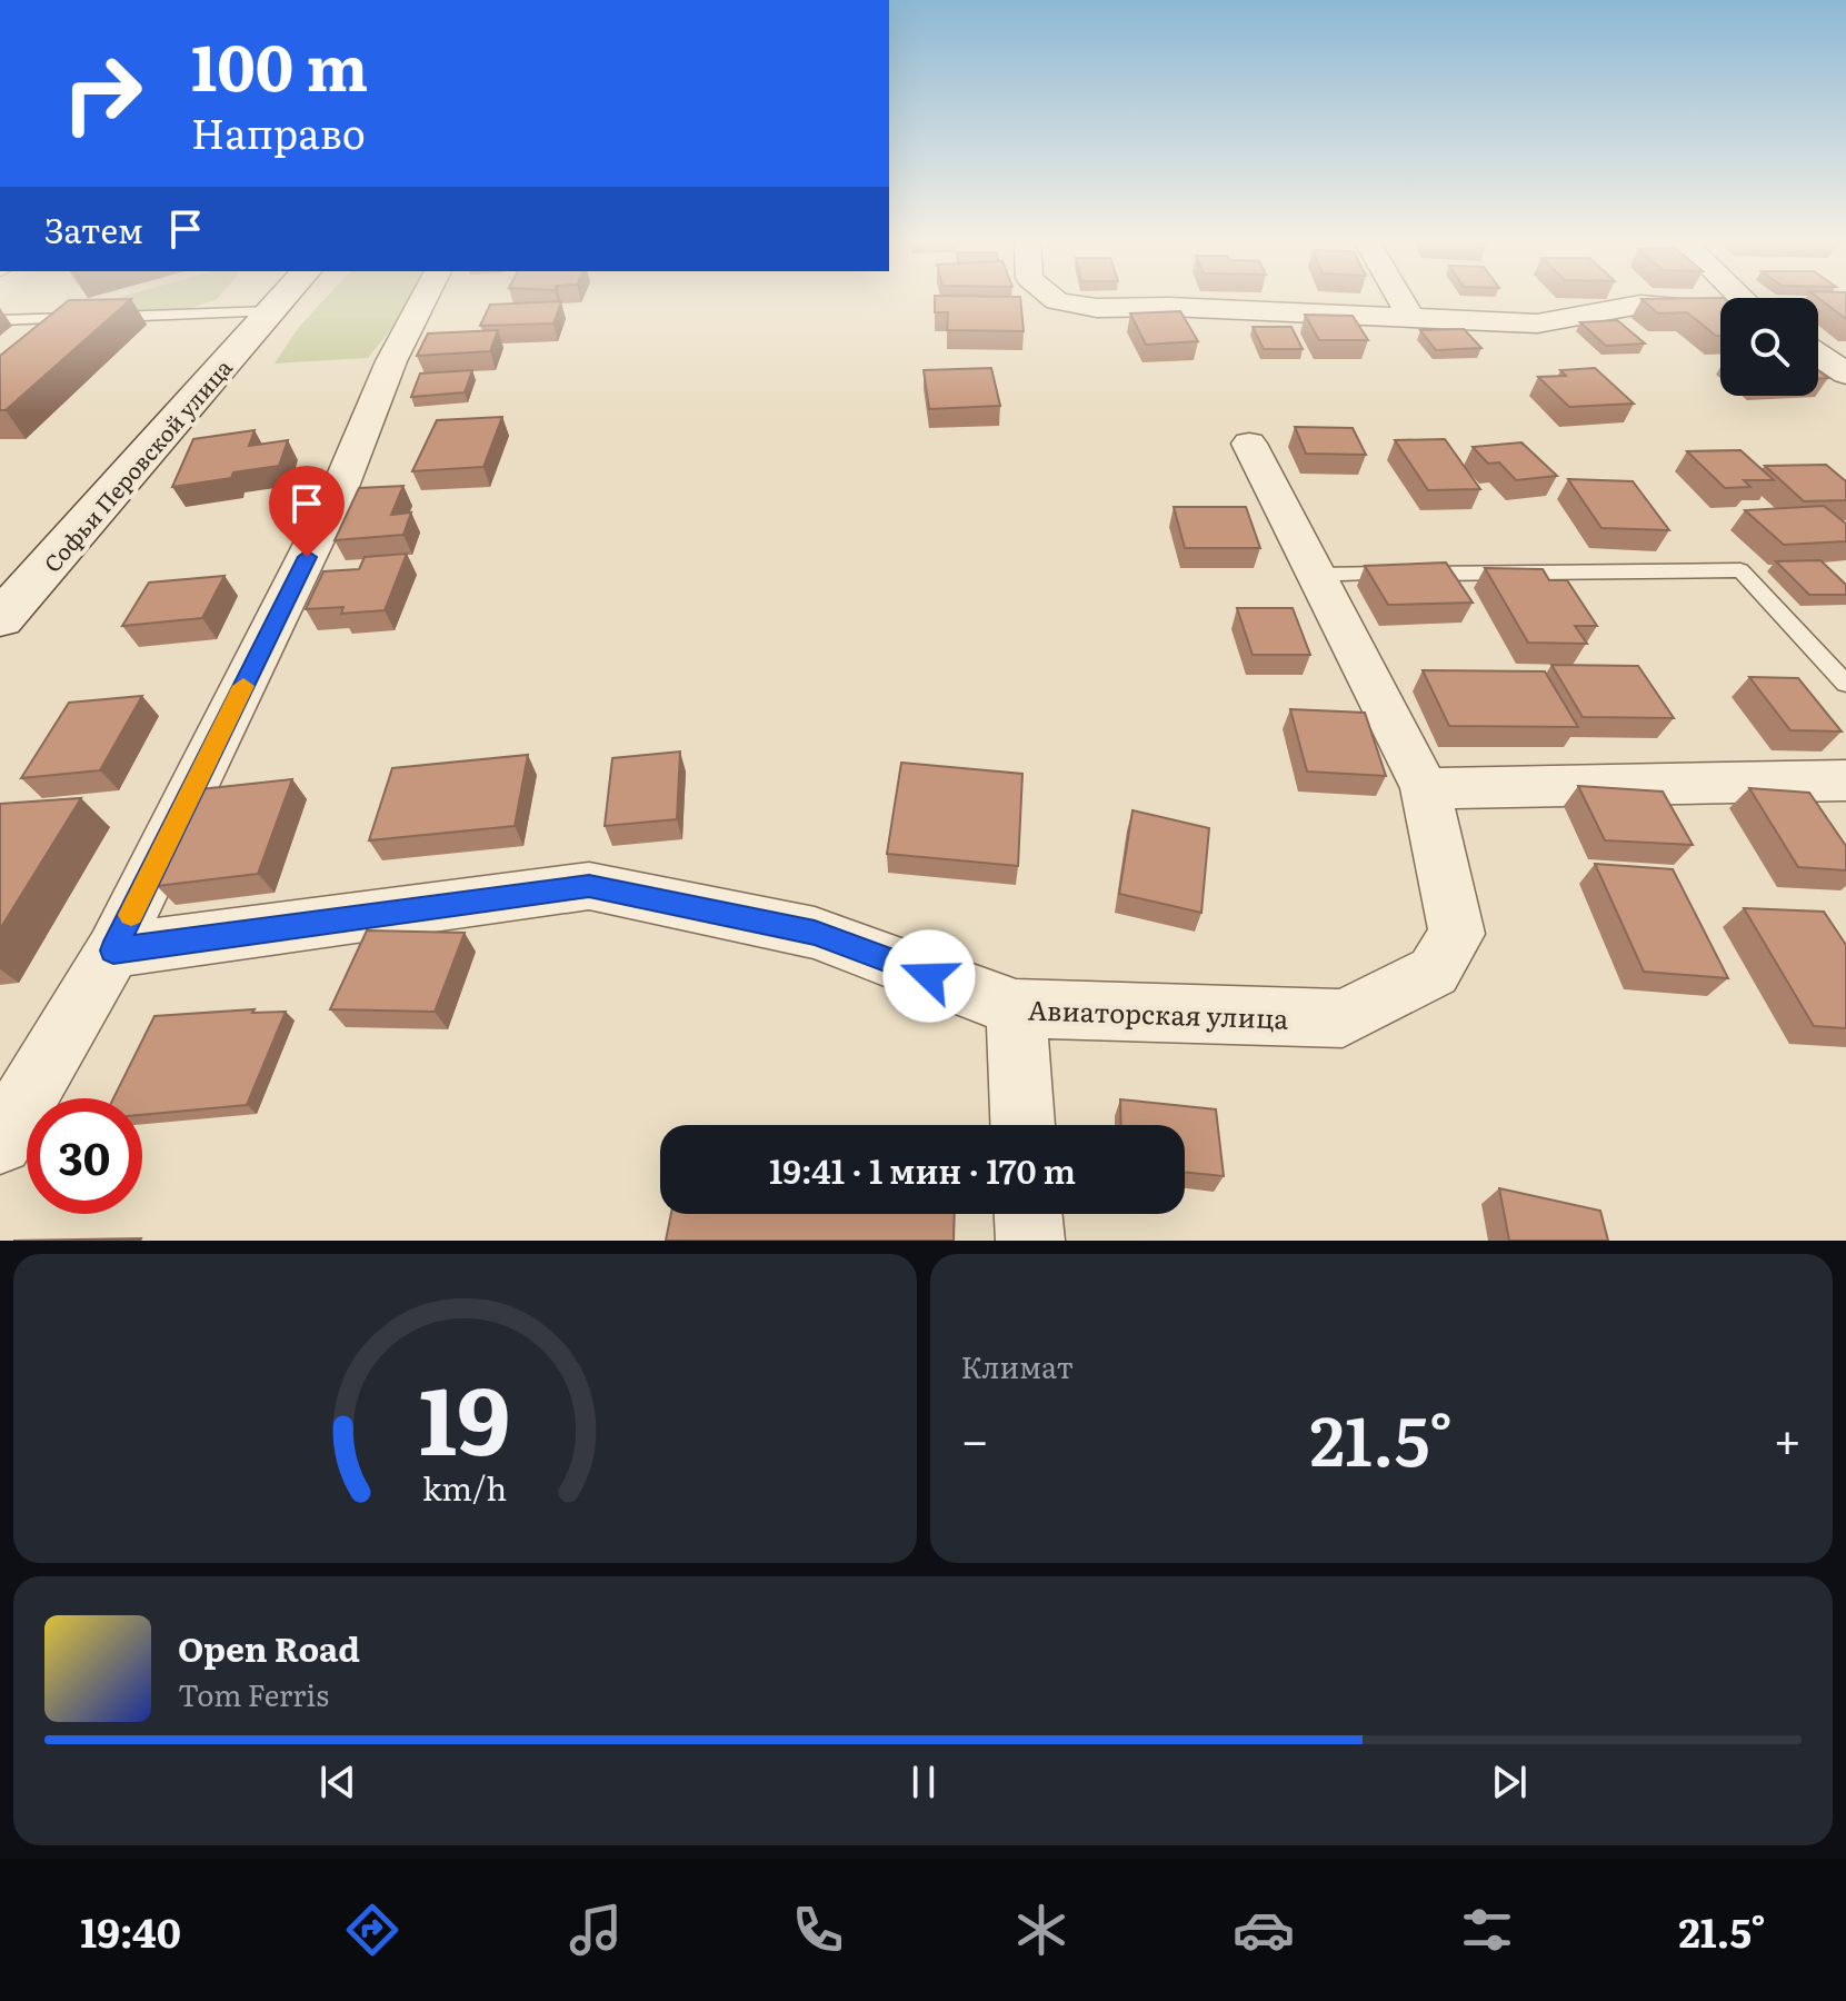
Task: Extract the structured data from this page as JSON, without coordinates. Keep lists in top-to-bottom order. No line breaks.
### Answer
{"streets":{"main road":["Софьи Перовской улица"],"street":["Авиаторская улица"]},"page":{"turn":["100 m","Направо"],"then":"Затем","limit":"30","trip":"19:41 · 1 мин · 170 m","tile":"Климат","heat":["−","21.5°","+"],"song":["Open Road","Tom Ferris"],"tabs":["19:40","21.5°"],"gauge":["19","km/h"]}}
